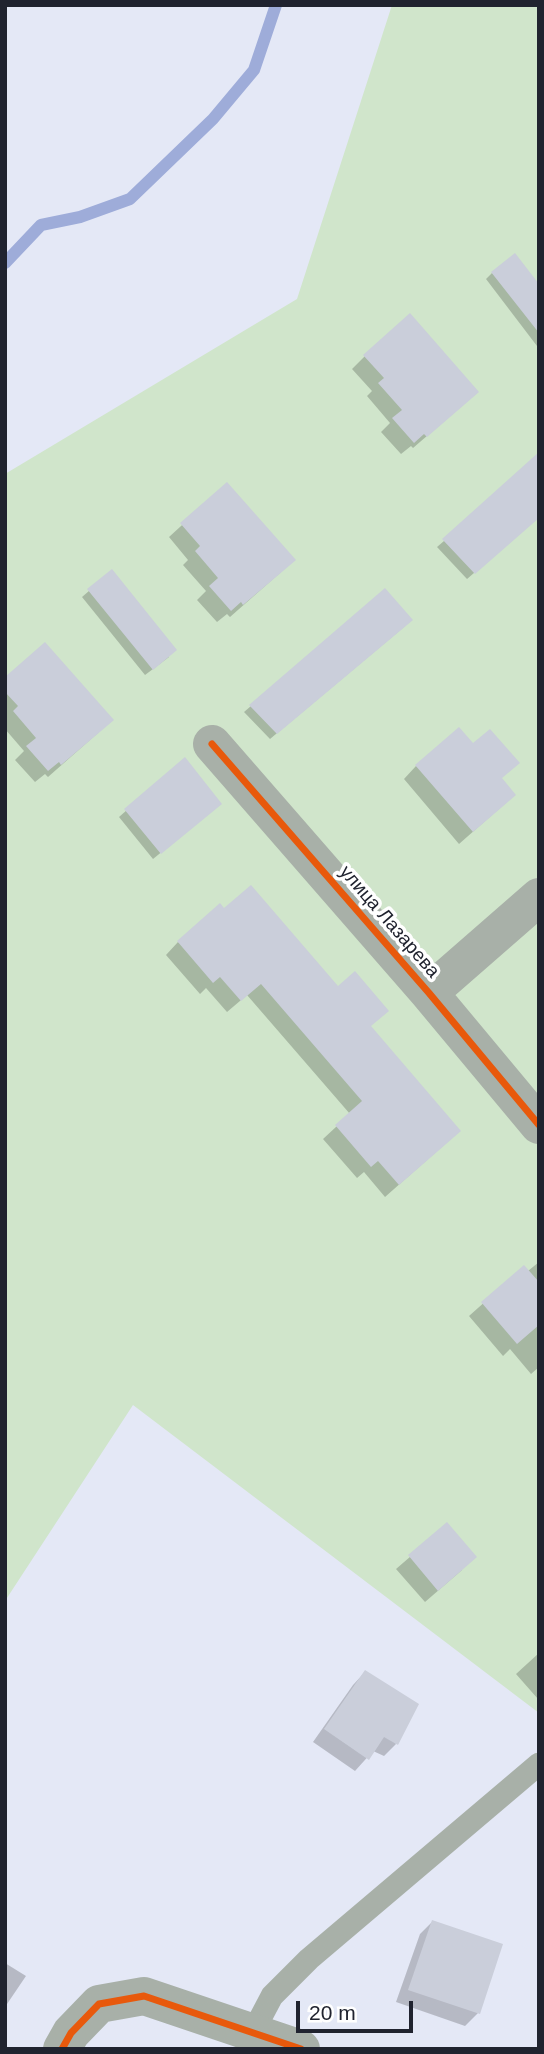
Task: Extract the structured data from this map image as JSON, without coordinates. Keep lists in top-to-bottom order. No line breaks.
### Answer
{"streets":{"street":["улица Лазарева"]},"scale_bar":"20 m"}
